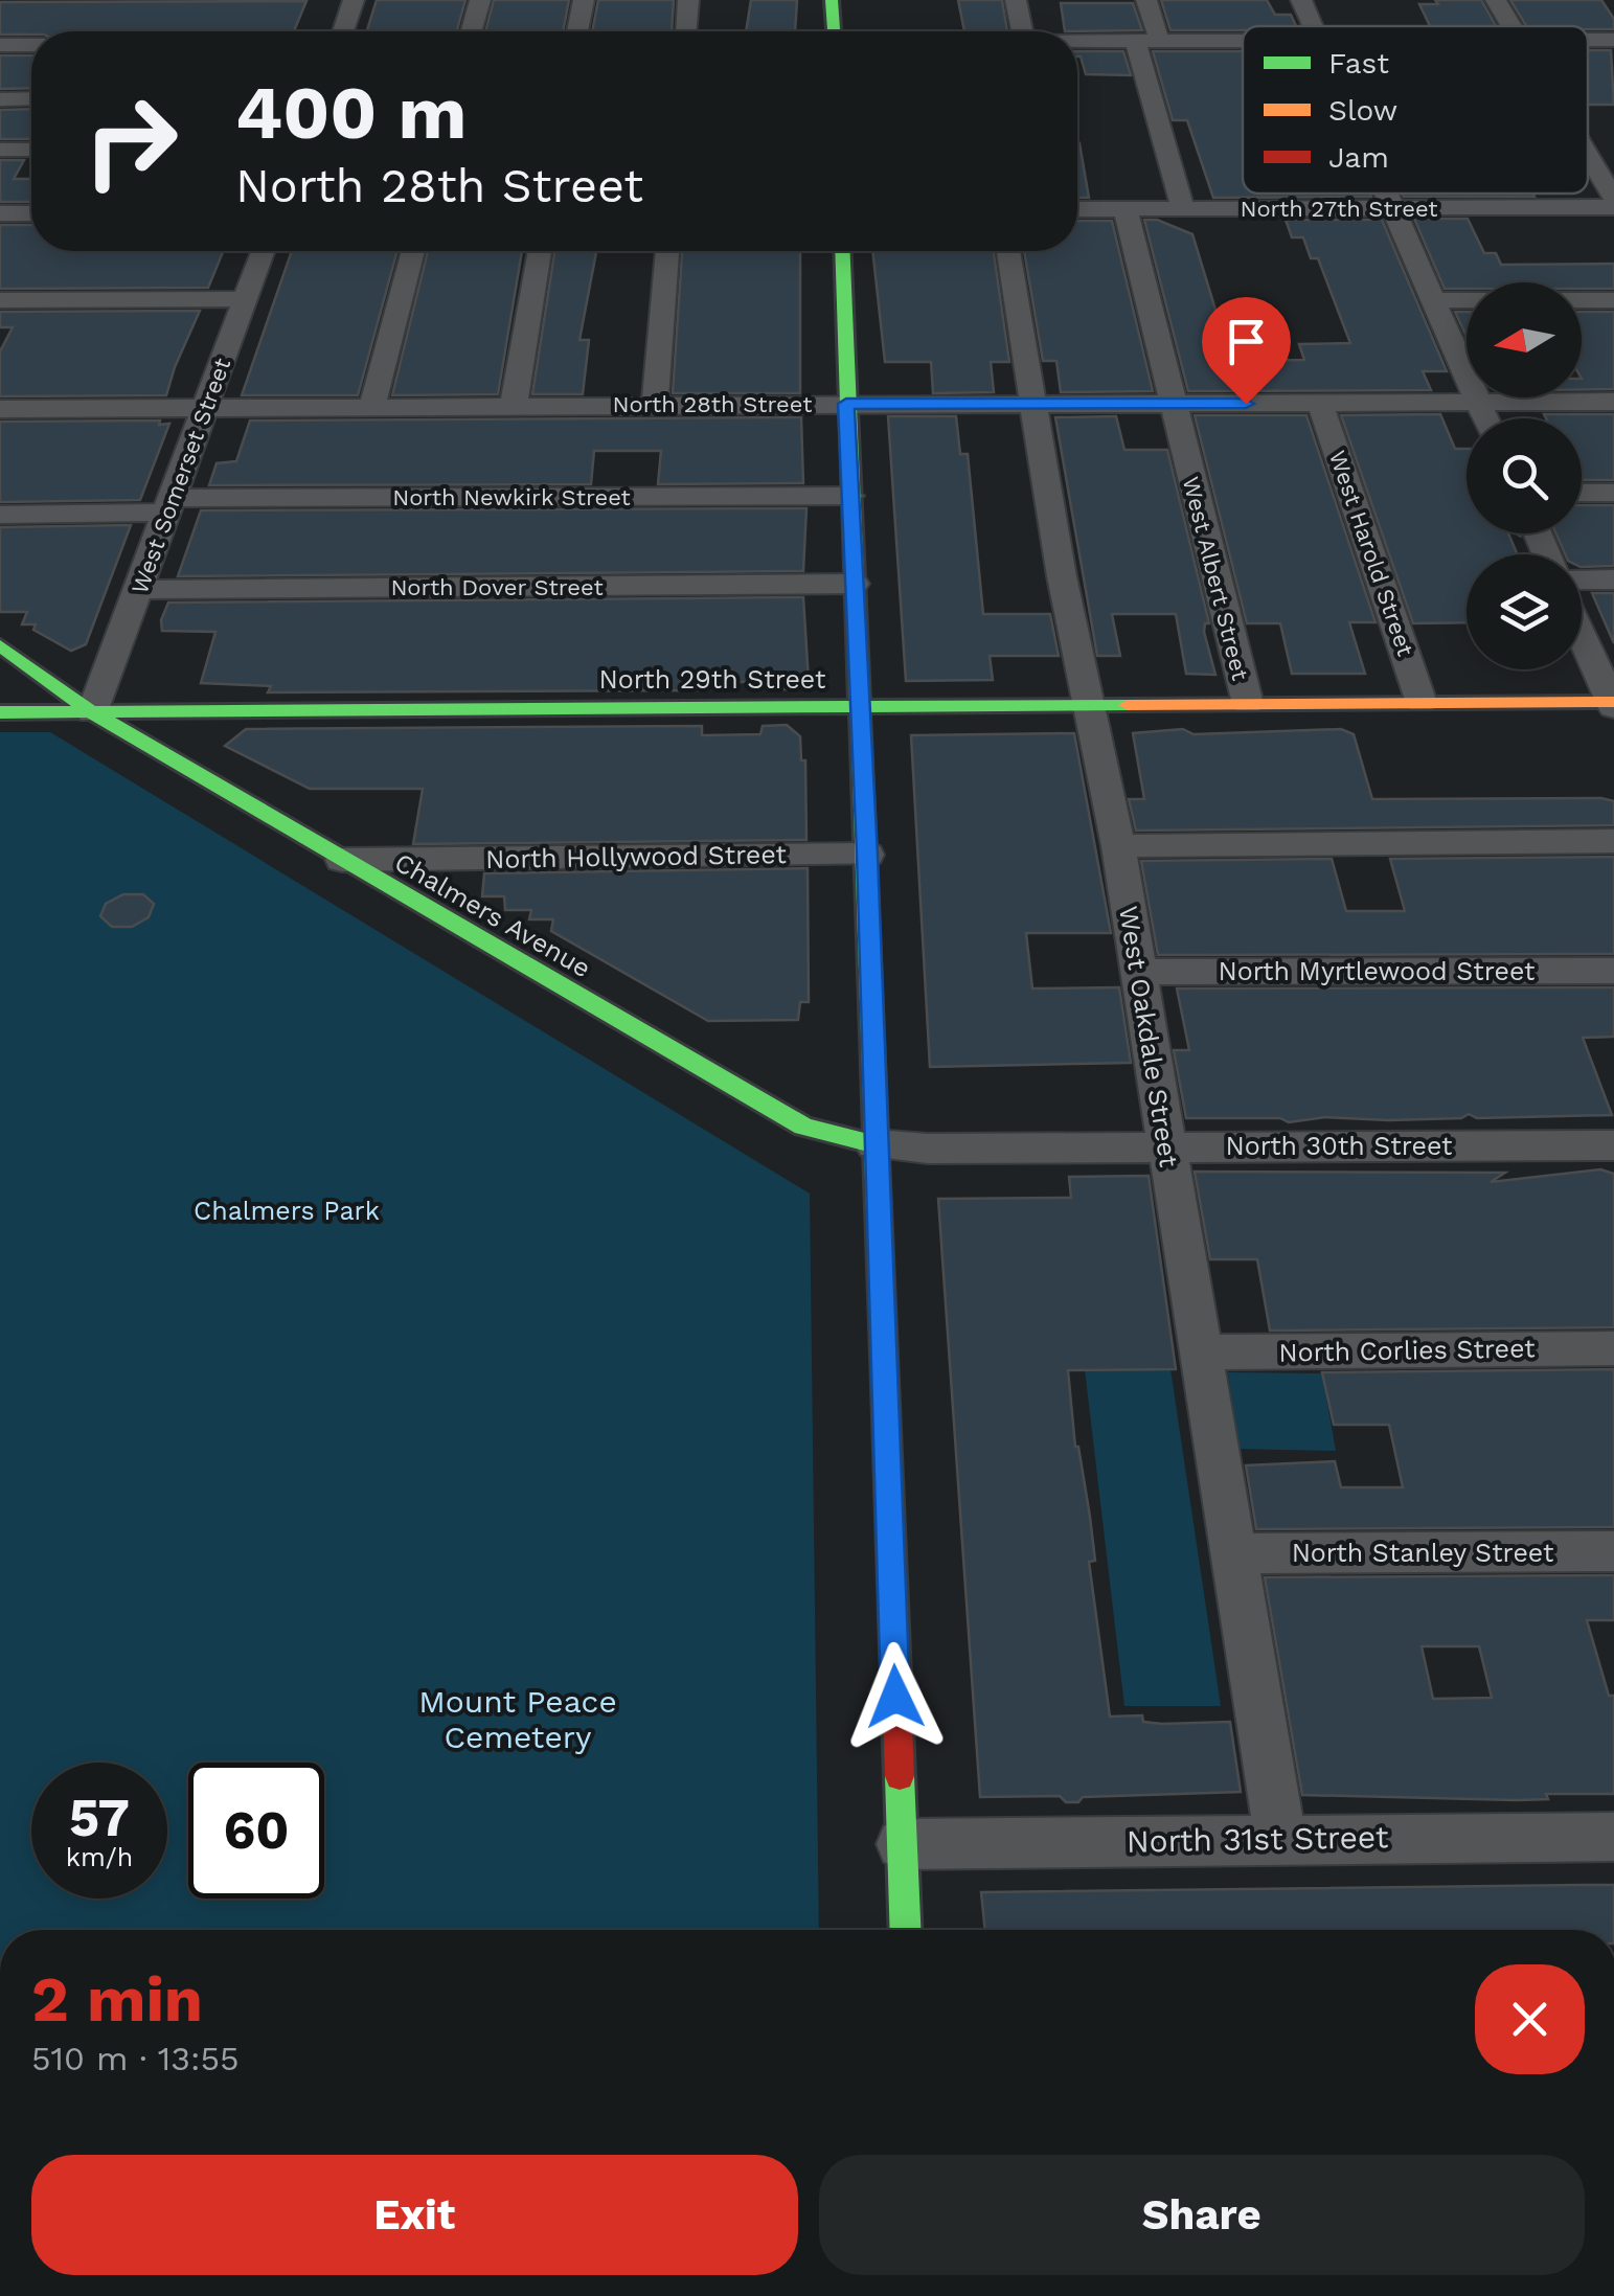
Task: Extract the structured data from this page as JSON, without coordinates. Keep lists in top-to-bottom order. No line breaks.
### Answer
{"streets":{"street":["North 27th Street","North 28th Street","West Somerset Street","North Newkirk Street","West Harold Street","West Albert Street","North Dover Street","North 29th Street","North Hollywood Street","Chalmers Avenue","North Myrtlewood Street","West Oakdale Street","North 30th Street","North Corlies Street","North Stanley Street","North 31st Street"]},"crossings":[["North 27th Street","West Albert Street"],["North 28th Street","West Somerset Street"],["North 28th Street","West Harold Street"],["North 28th Street","West Albert Street"],["North 28th Street","West Oakdale Street"],["West Somerset Street","North Newkirk Street"],["West Somerset Street","North Dover Street"],["West Somerset Street","North 29th Street"],["West Somerset Street","Chalmers Avenue"],["West Harold Street","North 29th Street"],["West Albert Street","North 29th Street"],["North 29th Street","Chalmers Avenue"],["North 29th Street","West Oakdale Street"],["North Hollywood Street","Chalmers Avenue"],["Chalmers Avenue","North 30th Street"],["North Myrtlewood Street","West Oakdale Street"],["West Oakdale Street","North 30th Street"],["West Oakdale Street","North Corlies Street"],["West Oakdale Street","North Stanley Street"],["West Oakdale Street","North 31st Street"]],"parks":["Chalmers Park","Mount Peace Cemetery"],"legend":["Fast","Slow","Jam"],"north":"left","page":{"turn":["400 m","North 28th Street"],"speed":"57 km/h","limit":"60","heading":["2 min","510 m · 13:55"],"buttons":["Exit","Share"]}}
